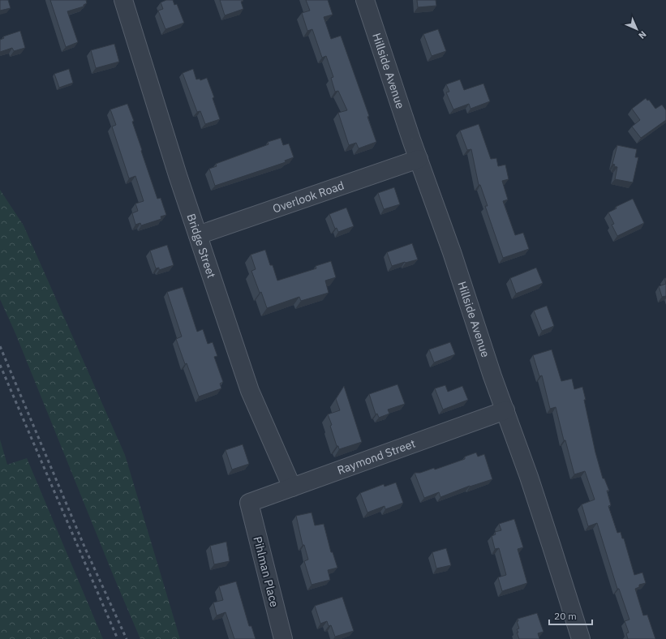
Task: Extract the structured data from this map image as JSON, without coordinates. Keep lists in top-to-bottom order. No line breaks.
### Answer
{"streets":{"street":["Hillside Avenue","Overlook Road","Bridge Street","Raymond Street","Pihlman Place"]},"crossings":[["Hillside Avenue","Overlook Road"],["Hillside Avenue","Raymond Street"],["Overlook Road","Bridge Street"],["Bridge Street","Raymond Street"],["Raymond Street","Pihlman Place"]],"scale_bar":"20 m","north":"bottom right"}
